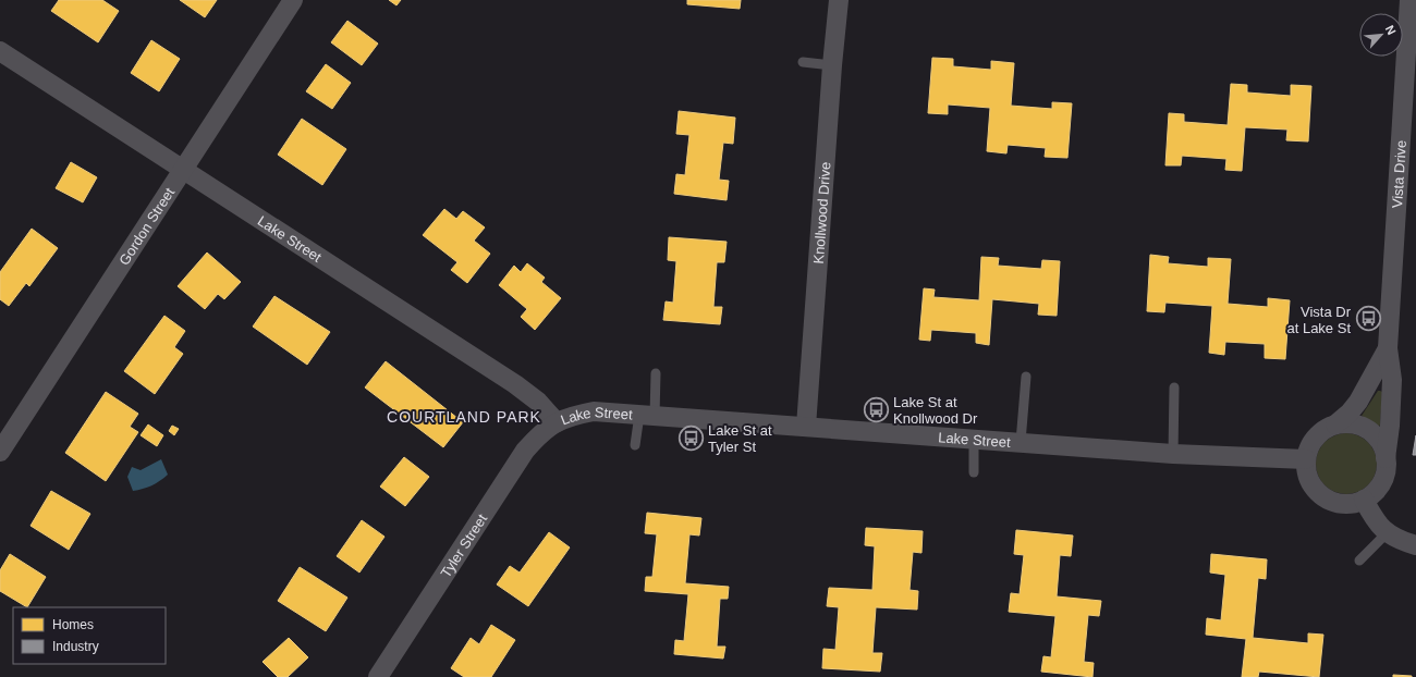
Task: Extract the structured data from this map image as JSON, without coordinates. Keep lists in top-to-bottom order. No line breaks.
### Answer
{"streets":{"street":["Vista Drive","Knollwood Drive","Gordon Street","Lake Street","Tyler Street"]},"crossings":[["Vista Drive","Lake Street"],["Knollwood Drive","Lake Street"],["Gordon Street","Lake Street"],["Lake Street","Tyler Street"]],"districts":["COURTLAND PARK"],"places":{"bus stop":["Vista Dr at Lake St","Lake St at Knollwood Dr","Lake St at Tyler St"]},"legend":["Homes","Industry"],"north":"top right"}
